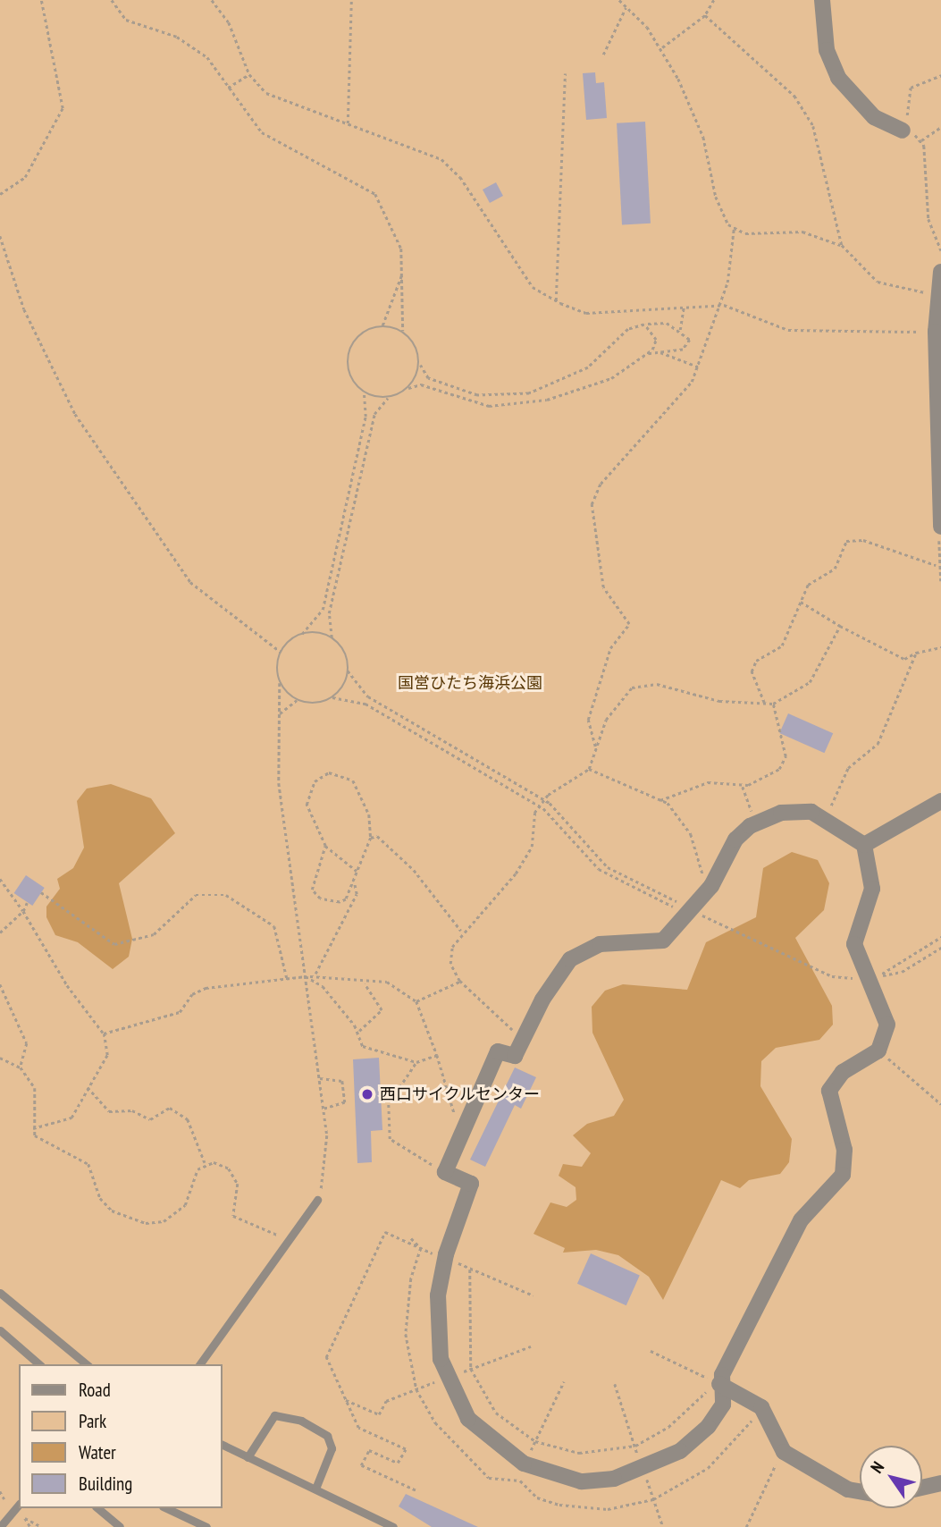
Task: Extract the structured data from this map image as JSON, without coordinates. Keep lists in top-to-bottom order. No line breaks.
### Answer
{"parks":["国営ひたち海浜公園"],"places":["西口サイクルセンター"],"legend":["Road","Park","Water","Building"],"north":"top left"}
